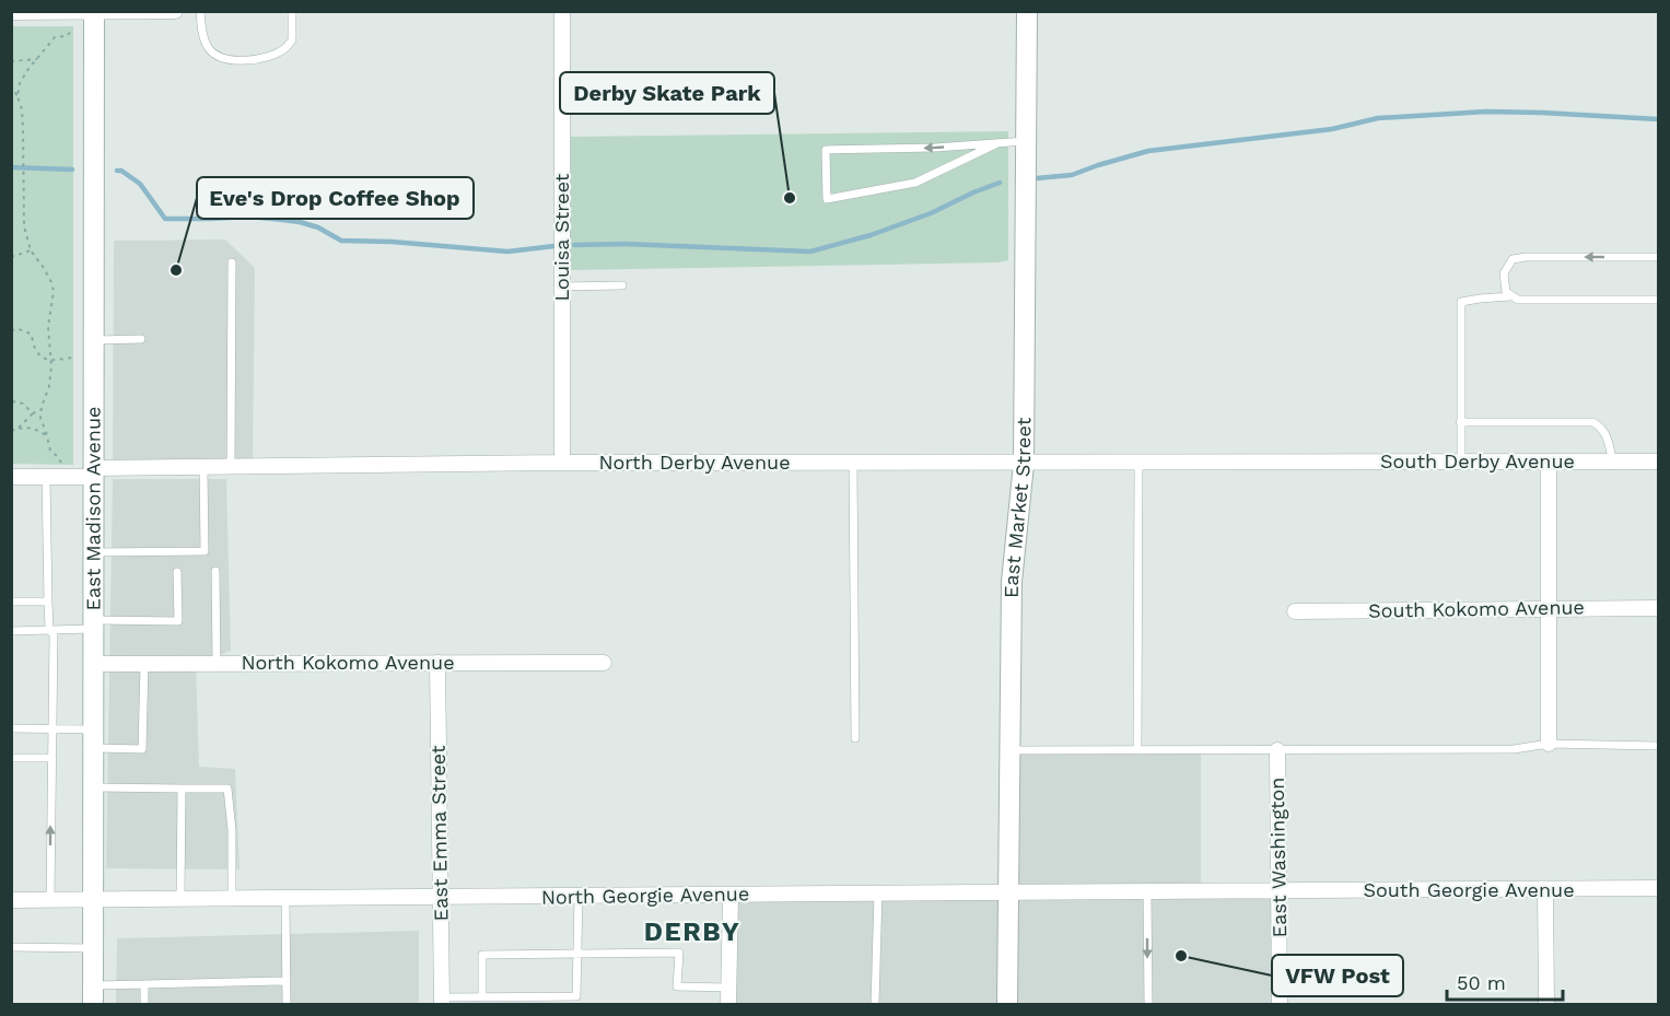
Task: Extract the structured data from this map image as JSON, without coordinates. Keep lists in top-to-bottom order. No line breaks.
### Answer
{"streets":{"street":["Louisa Street","South Derby Avenue","North Derby Avenue","East Madison Avenue","East Market Street","South Kokomo Avenue","North Kokomo Avenue","East Emma Street","East Washington","South Georgie Avenue","North Georgie Avenue"]},"crossings":[["Louisa Street","North Derby Avenue"],["South Derby Avenue","North Derby Avenue"],["North Derby Avenue","East Madison Avenue"],["North Derby Avenue","East Market Street"],["East Madison Avenue","North Kokomo Avenue"],["East Madison Avenue","North Georgie Avenue"],["East Market Street","North Georgie Avenue"],["North Kokomo Avenue","East Emma Street"],["East Emma Street","North Georgie Avenue"],["East Washington","South Georgie Avenue"],["East Washington","North Georgie Avenue"],["South Georgie Avenue","North Georgie Avenue"]],"districts":["DERBY"],"places":["Derby Skate Park","Eve's Drop Coffee Shop","VFW Post"],"scale_bar":"50 m"}
